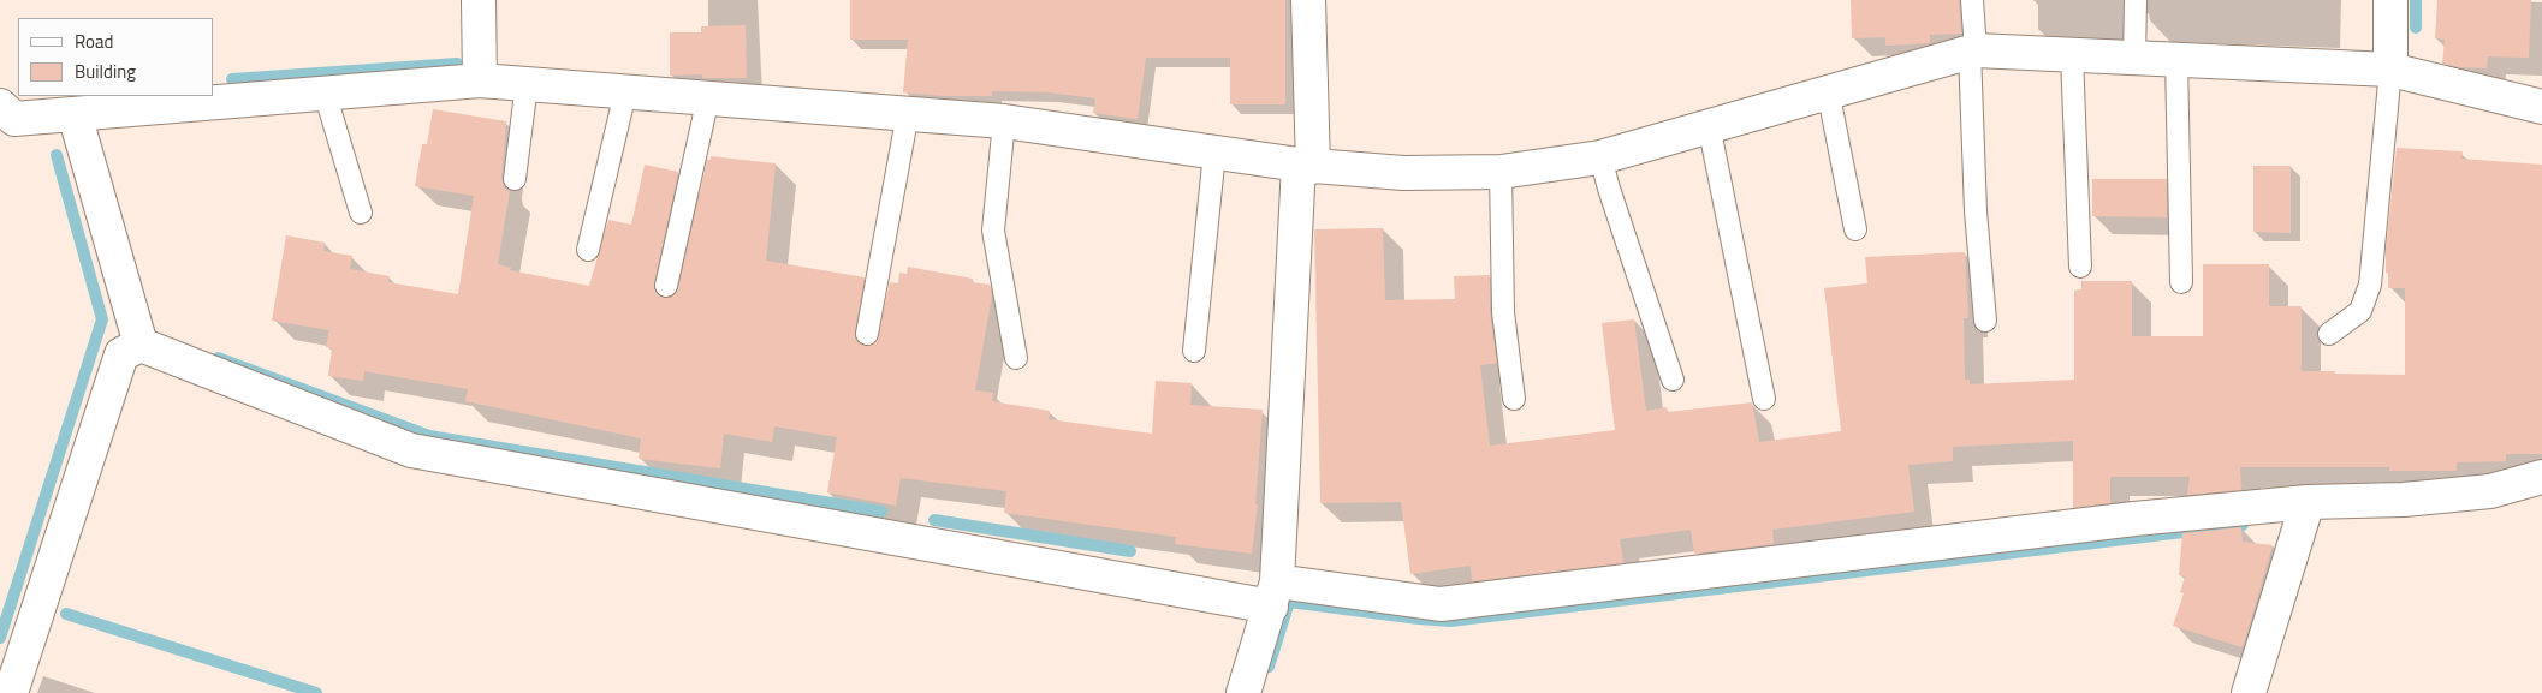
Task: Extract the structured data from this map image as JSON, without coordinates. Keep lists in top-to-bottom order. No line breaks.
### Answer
{"legend":["Road","Building"]}
